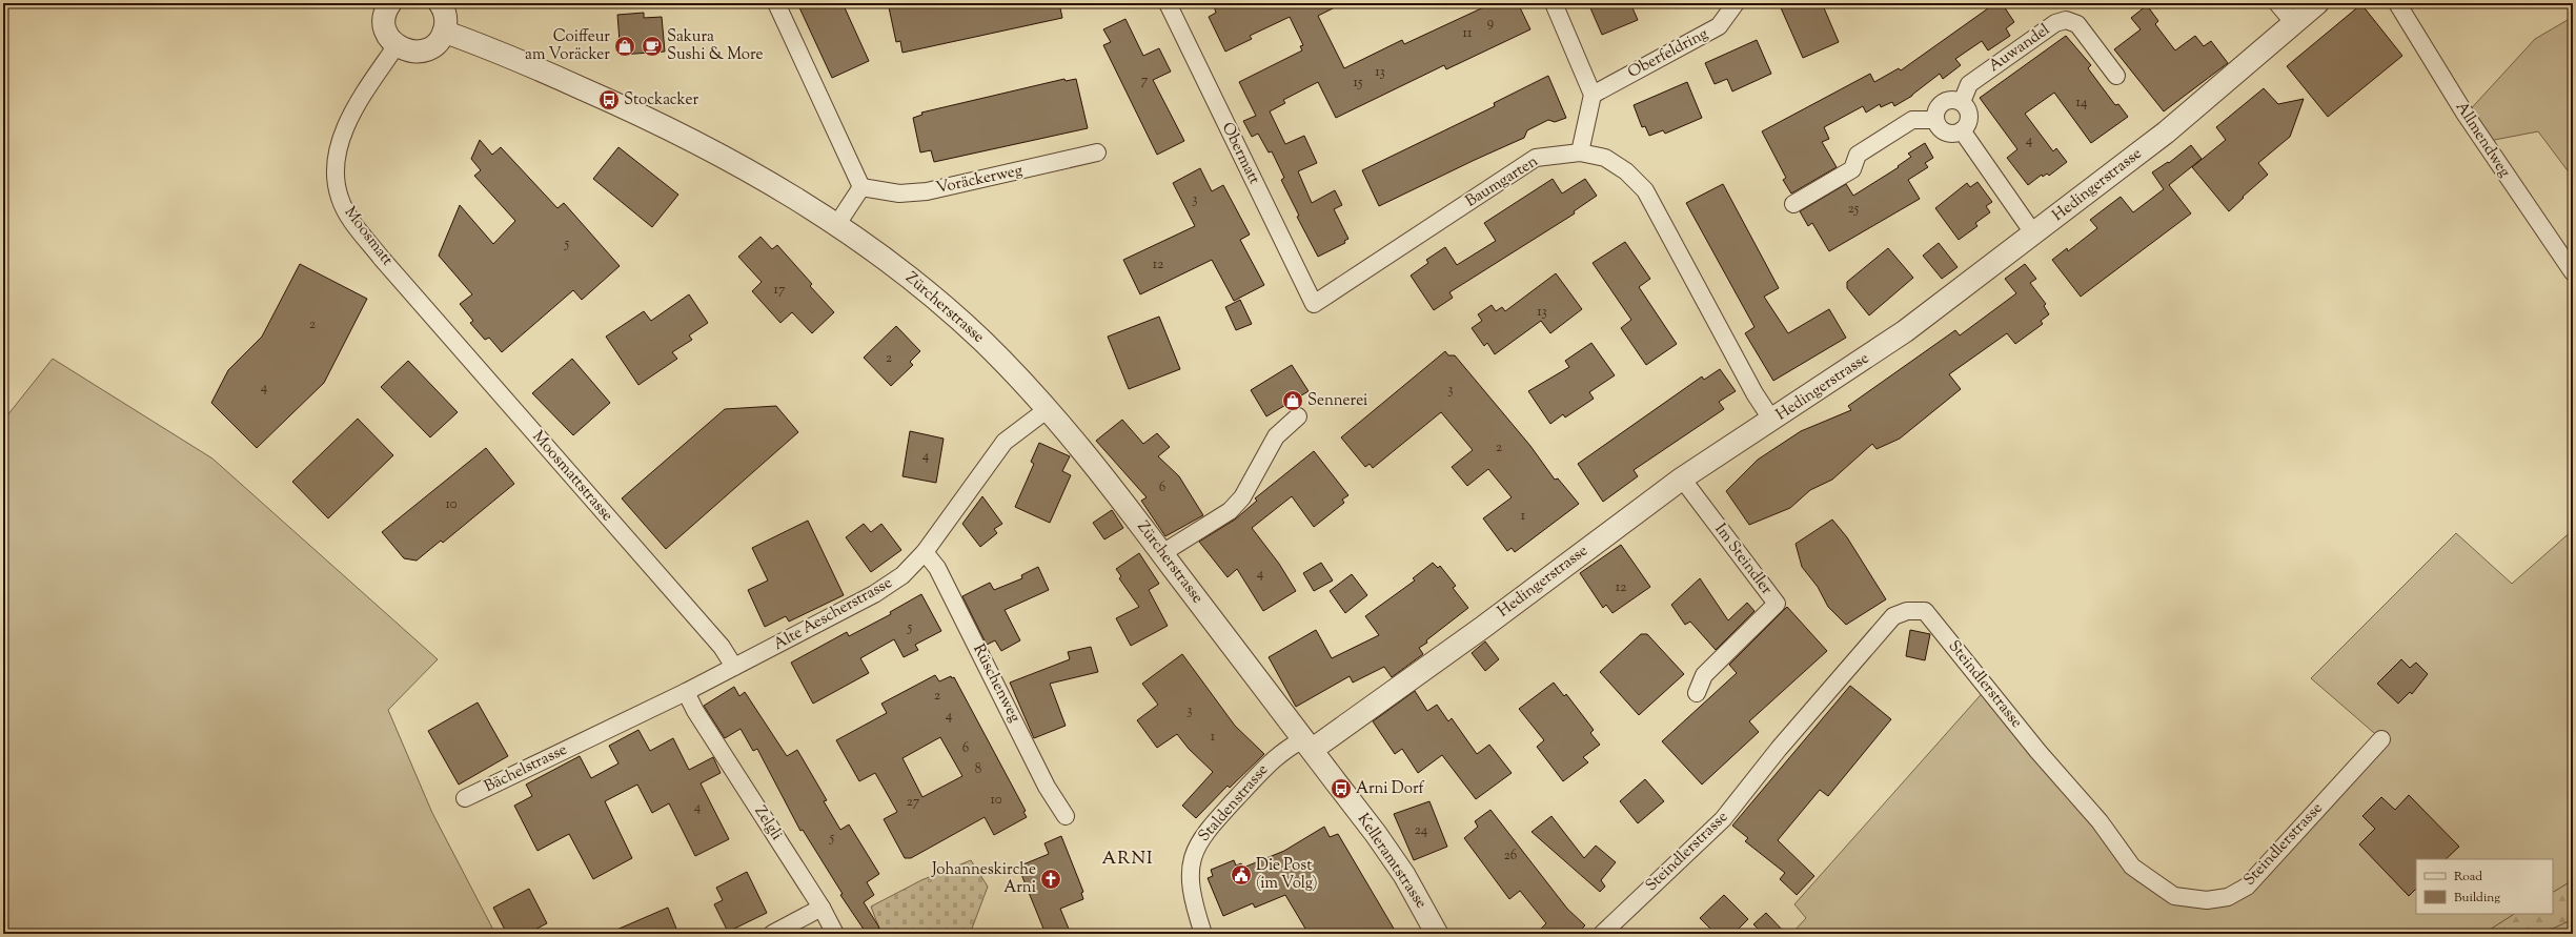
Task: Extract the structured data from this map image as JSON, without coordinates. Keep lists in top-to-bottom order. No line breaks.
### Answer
{"streets":{"street":["Auwandel","Oberfeldring","Allmendweg","Obermatt","Voräckerweg","Baumgarten","Hedingerstrasse","Moosmatt","Zürcherstrasse","Moosmattstrasse","Im Steindler","Alte Aescherstrasse","Rüschenweg","Steindlerstrasse","Bächelstrasse","Staldenstrasse","Zelgli","Kelleramtstrasse"]},"crossings":[["Obermatt","Baumgarten"],["Baumgarten","Hedingerstrasse"],["Hedingerstrasse","Zürcherstrasse"],["Hedingerstrasse","Im Steindler"],["Hedingerstrasse","Staldenstrasse"],["Hedingerstrasse","Kelleramtstrasse"],["Moosmatt","Moosmattstrasse"],["Zürcherstrasse","Alte Aescherstrasse"],["Zürcherstrasse","Staldenstrasse"],["Zürcherstrasse","Kelleramtstrasse"],["Moosmattstrasse","Alte Aescherstrasse"],["Alte Aescherstrasse","Rüschenweg"],["Alte Aescherstrasse","Bächelstrasse"],["Alte Aescherstrasse","Zelgli"],["Staldenstrasse","Kelleramtstrasse"]],"districts":["ARNI"],"places":{"shop":["Coiffeur am Voräcker","Sennerei"],"cafe":["Sakura Sushi & More"],"bus stop":["Stockacker","Arni Dorf"],"public building":["Die Post (im Volg)"],"church":["Johanneskirche Arni"]},"house_numbers":["9","11","13","7","15","14","4","3","25","5","12","17","13","2","2","4","3","2","4","6","10","1","4","12","5","2","3","4","1","6","8","10","27","4","24","5","26"],"legend":["Road","Building"]}
